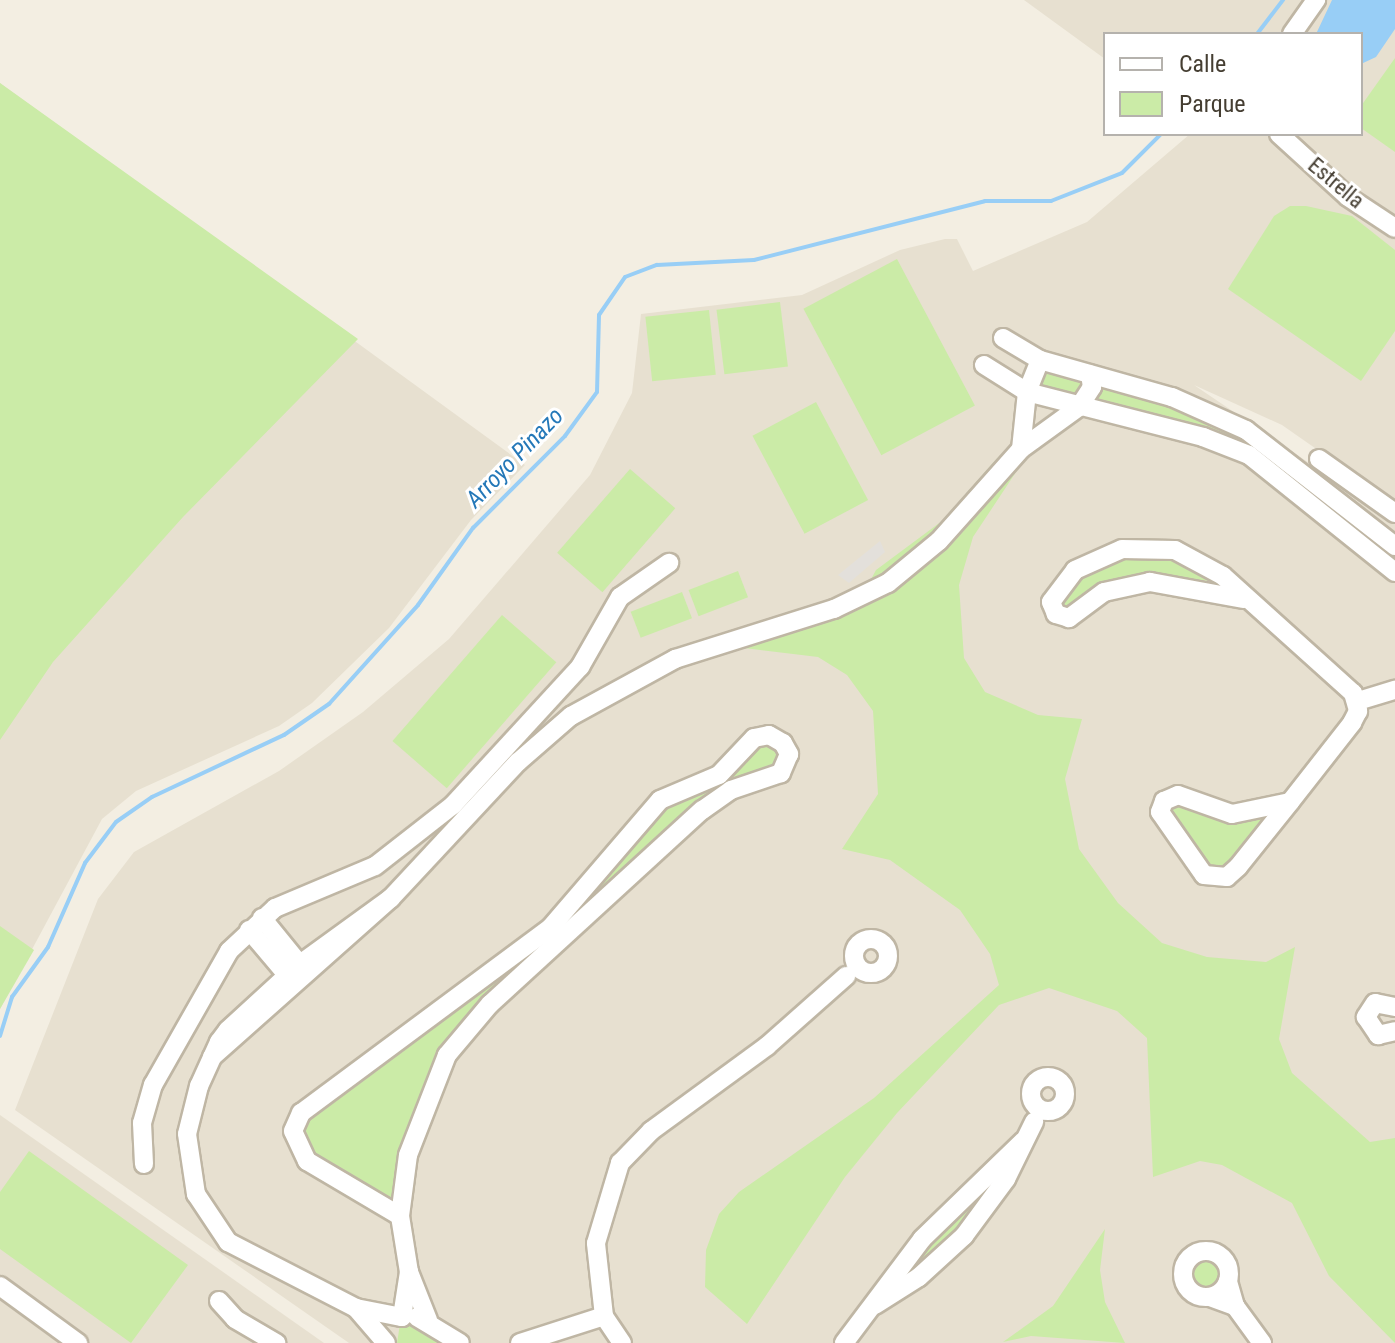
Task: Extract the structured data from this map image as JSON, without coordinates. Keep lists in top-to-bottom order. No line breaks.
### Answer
{"streets":{"street":["Estrella"]},"water":["Arroyo Pinazo"],"legend":["Calle","Parque"]}
